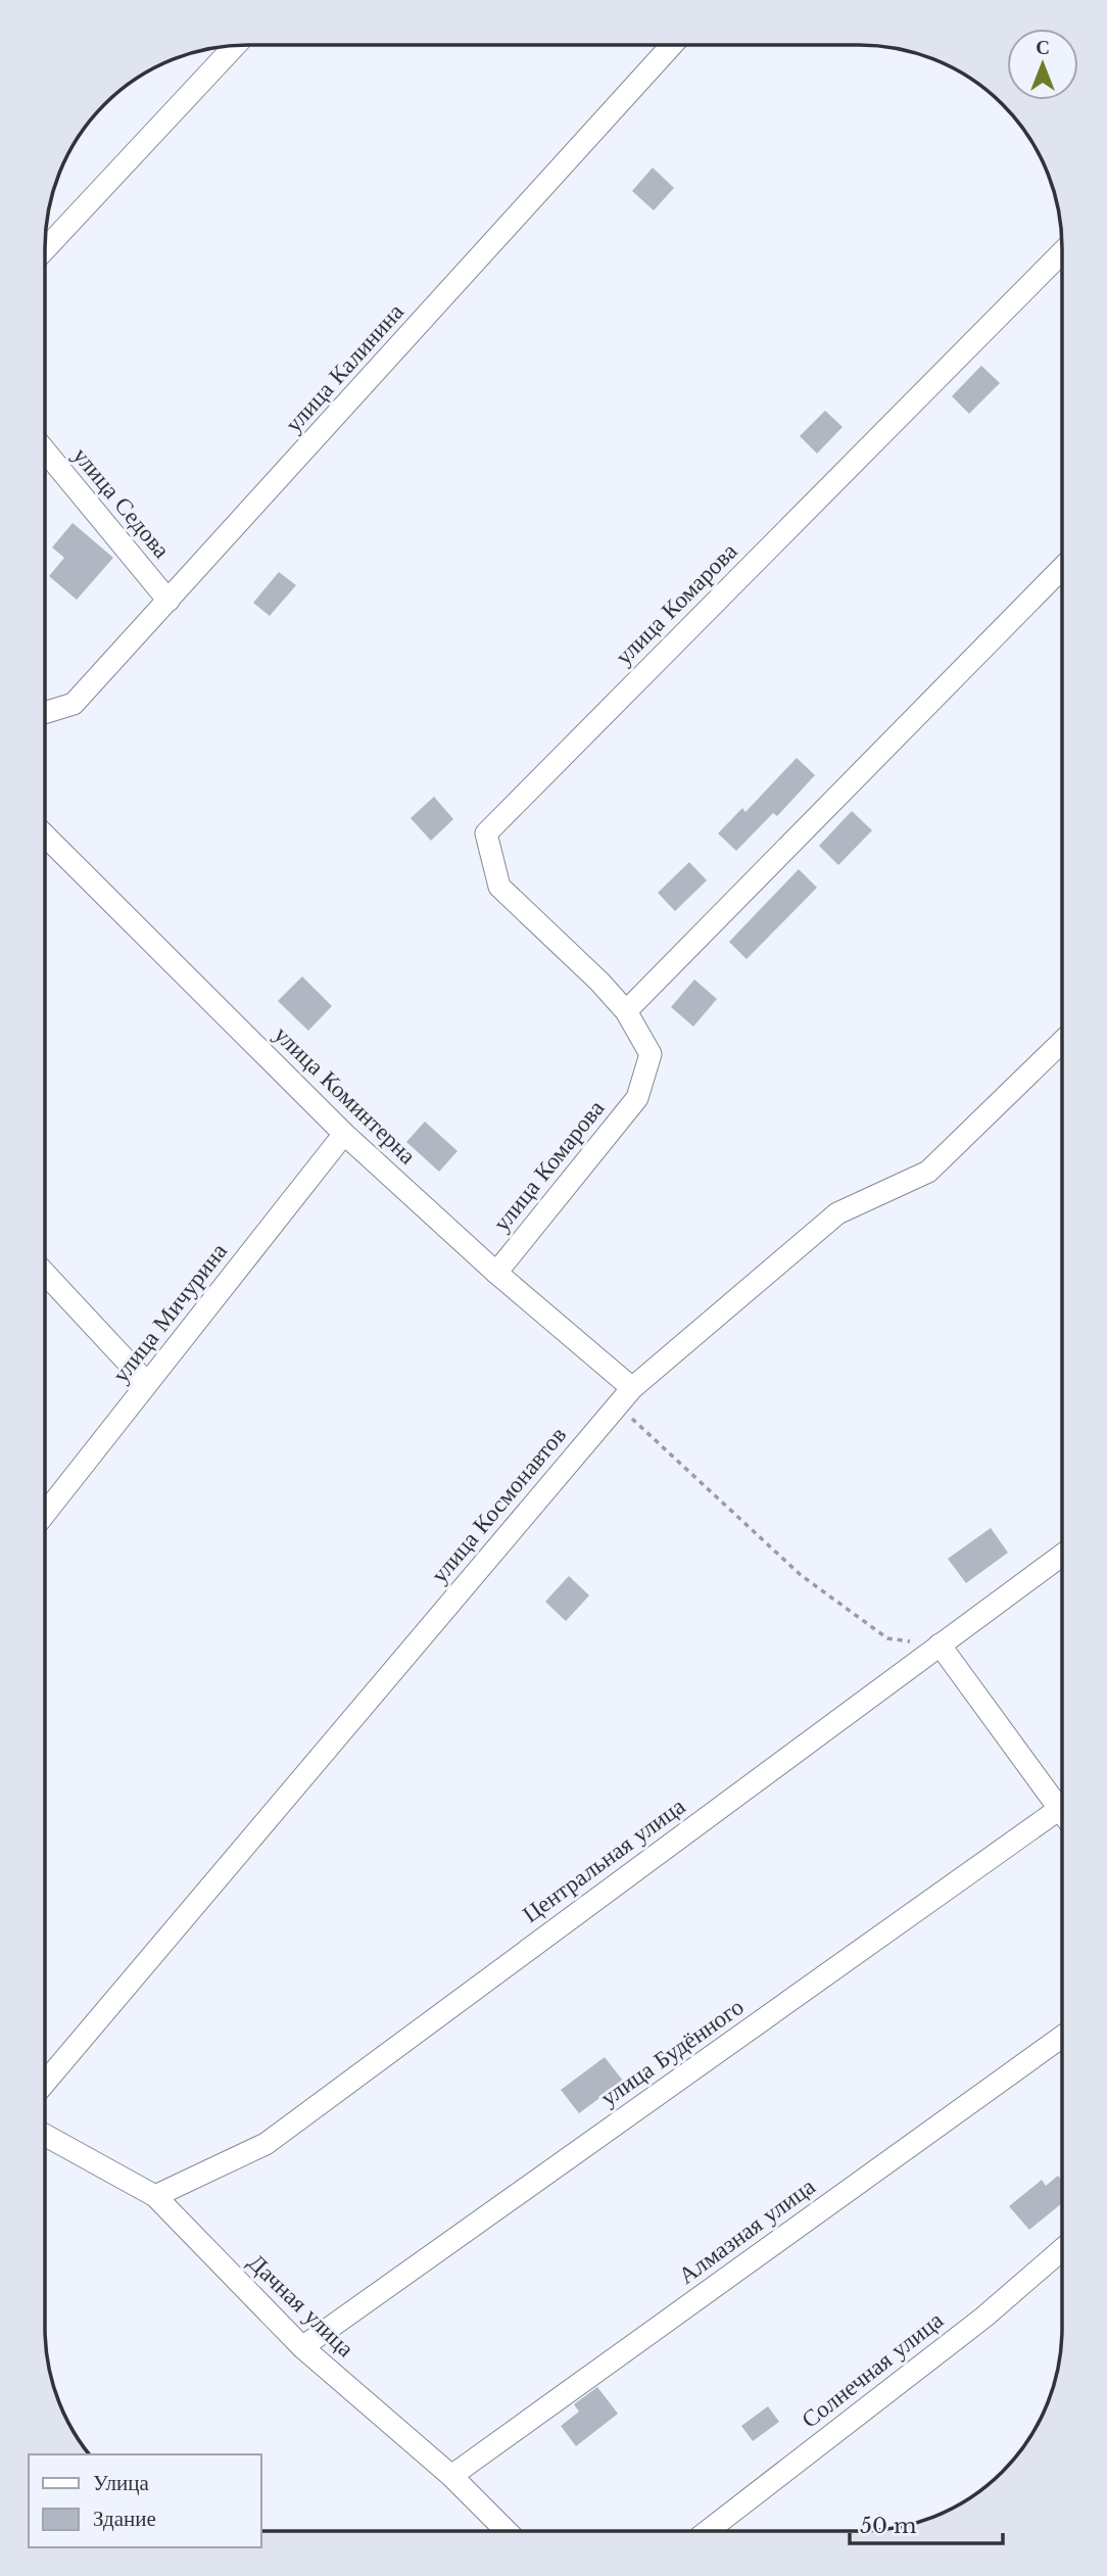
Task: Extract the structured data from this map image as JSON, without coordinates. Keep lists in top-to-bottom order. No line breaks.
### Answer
{"streets":{"street":["улица Калинина","улица Седова","улица Комарова","улица Коминтерна","улица Мичурина","улица Космонавтов","Центральная улица","улица Будённого","Алмазная улица","Дачная улица","Солнечная улица"]},"crossings":[["улица Калинина","улица Седова"],["улица Комарова","улица Коминтерна"],["улица Коминтерна","улица Мичурина"],["улица Коминтерна","улица Космонавтов"],["Центральная улица","Дачная улица"],["улица Будённого","Дачная улица"],["Алмазная улица","Дачная улица"]],"legend":["Улица","Здание"],"scale_bar":"50 m","north":"top"}
